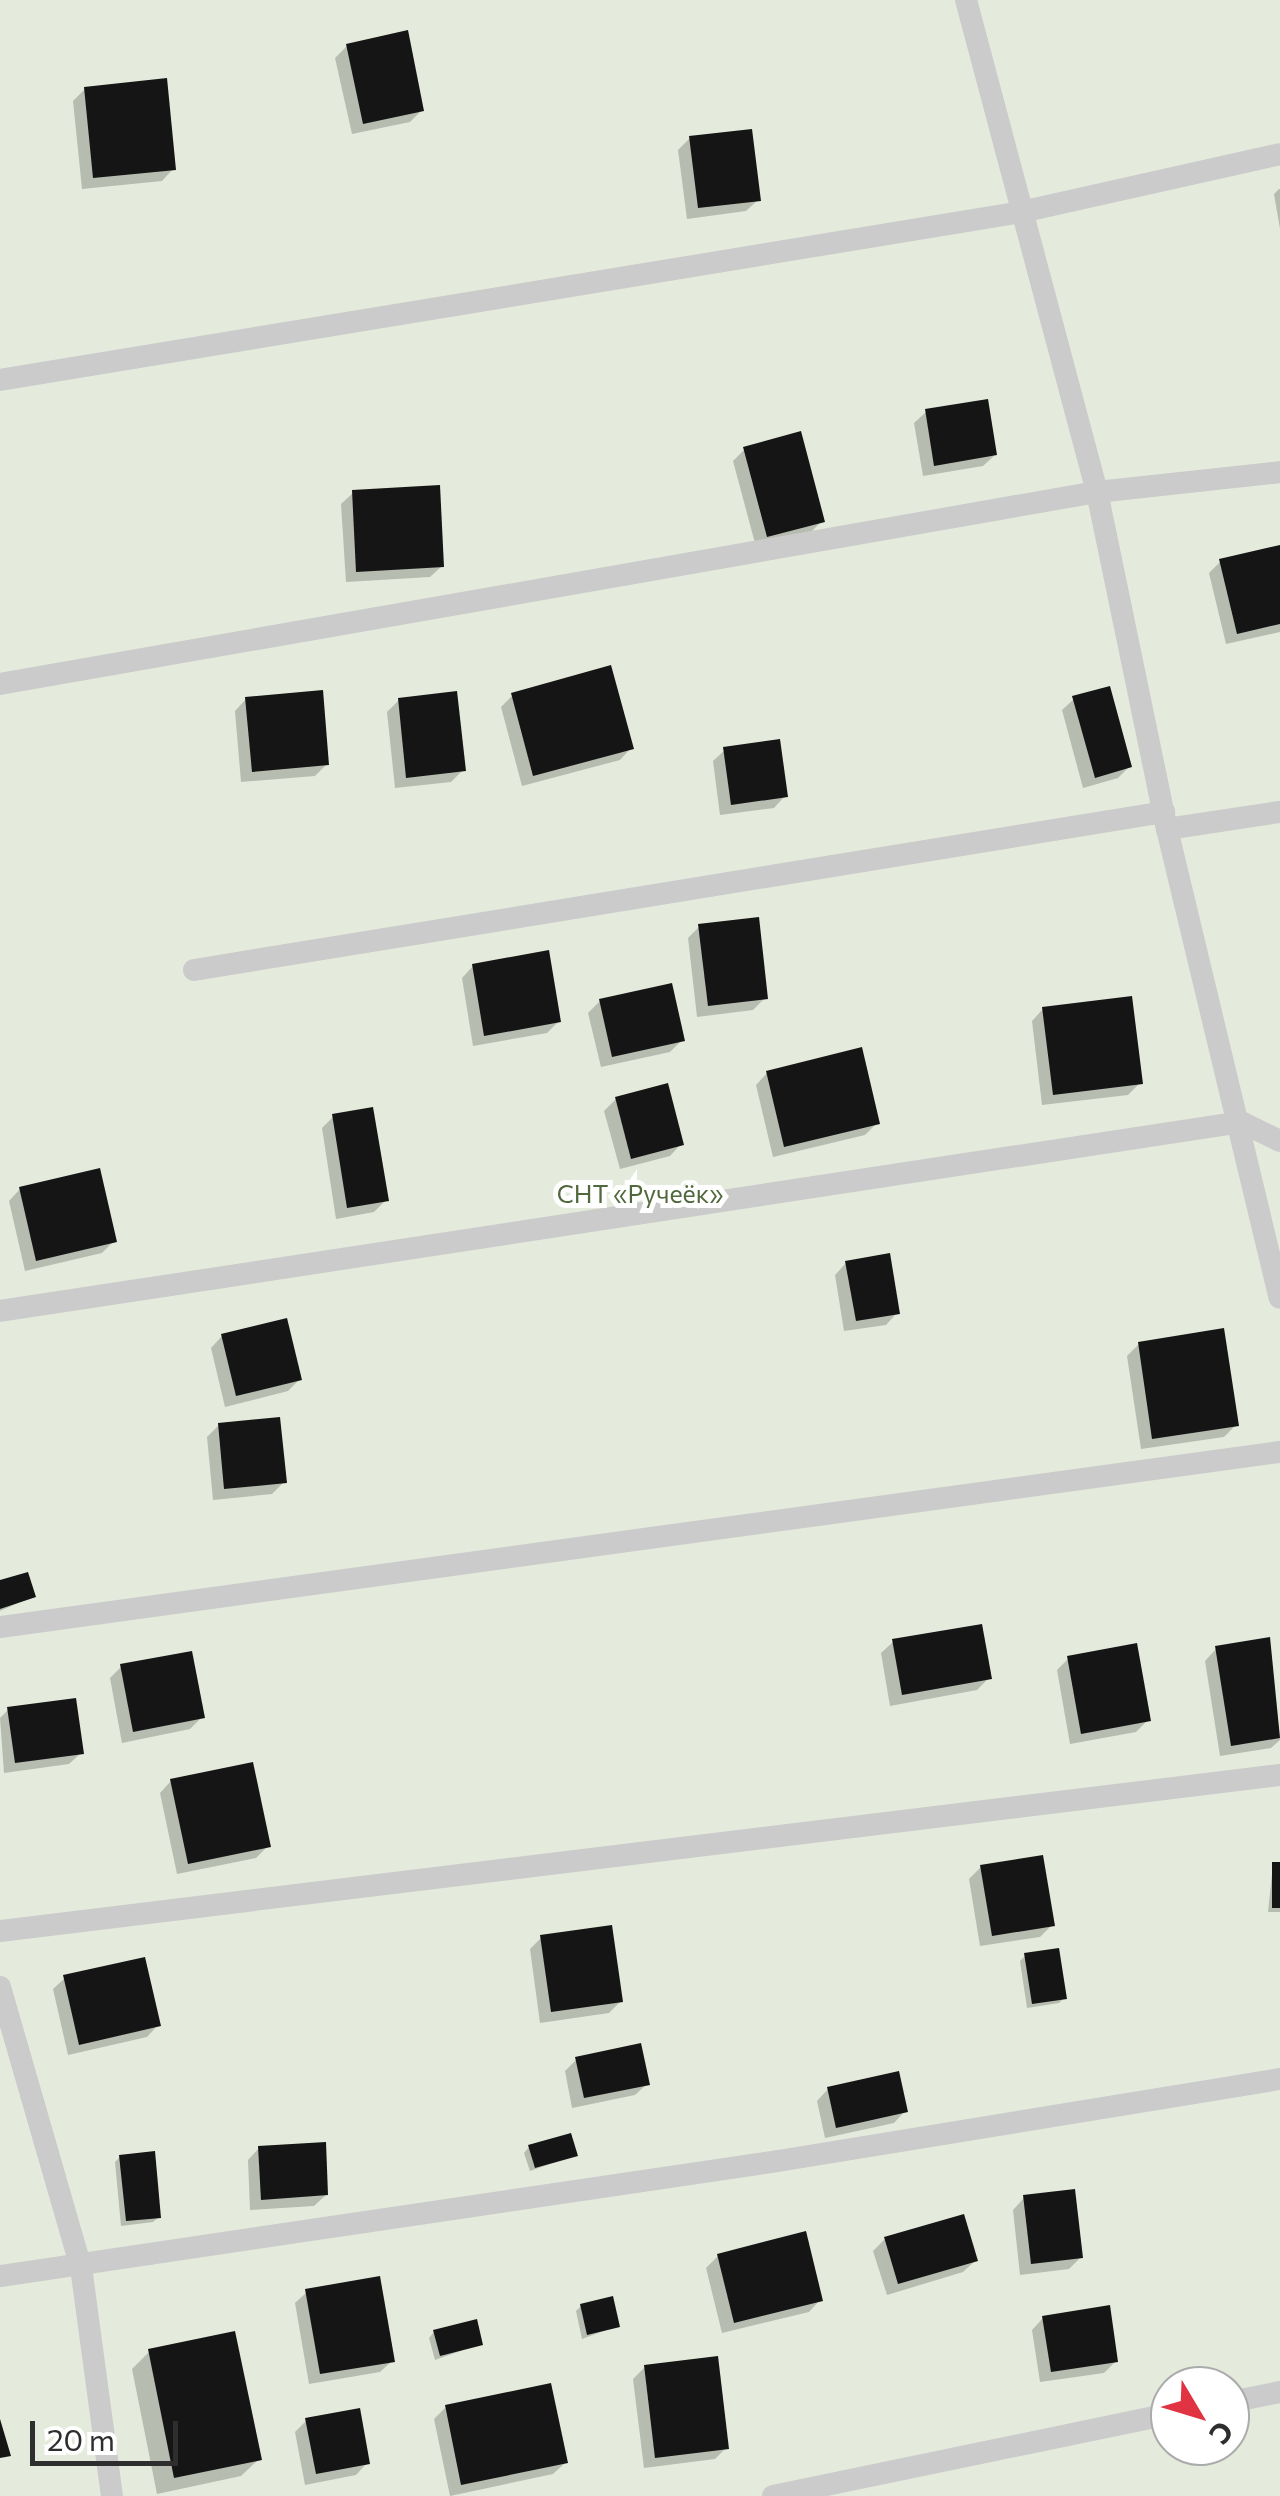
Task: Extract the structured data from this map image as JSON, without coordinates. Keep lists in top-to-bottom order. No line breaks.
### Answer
{"parks":["СНТ «Ручеёк»"],"scale_bar":"20 m","north":"bottom right"}
